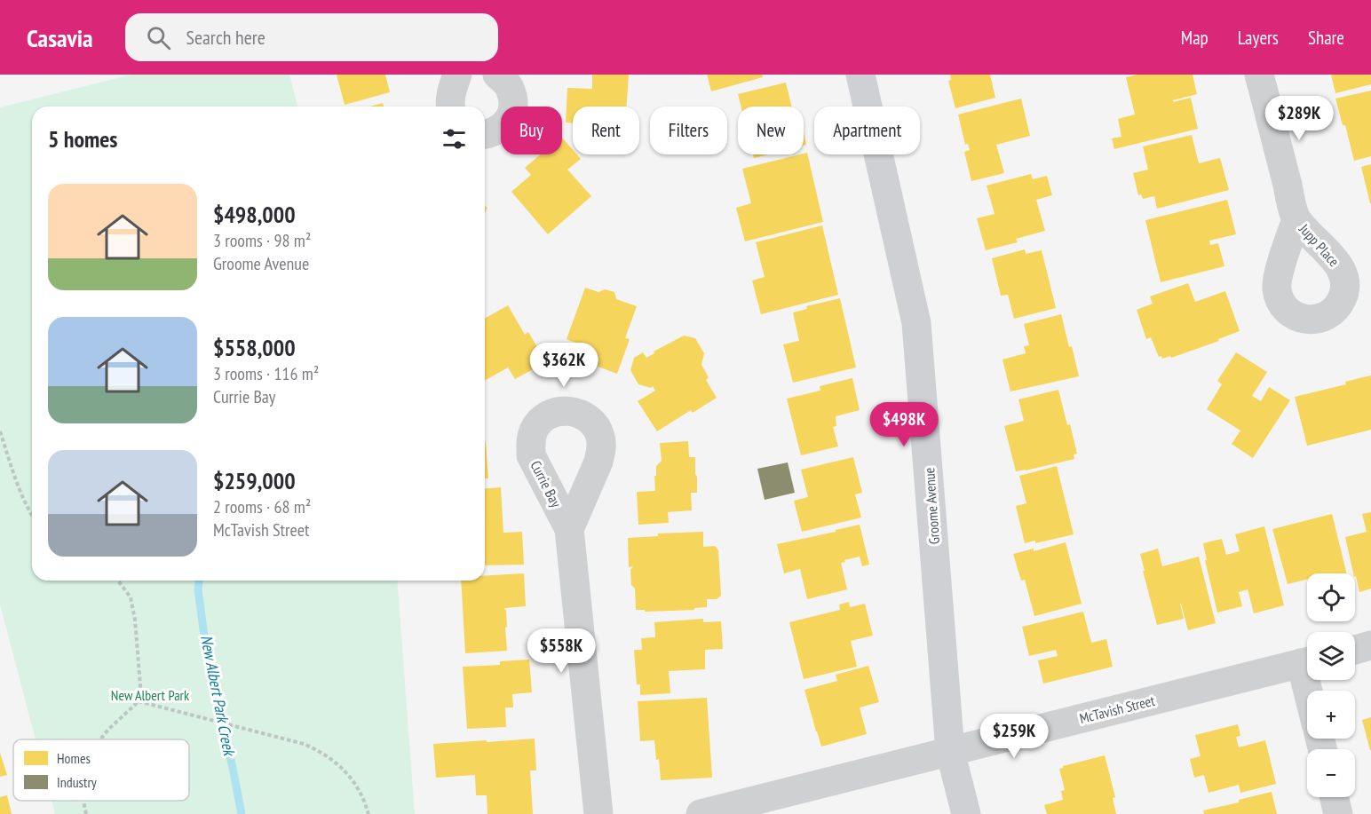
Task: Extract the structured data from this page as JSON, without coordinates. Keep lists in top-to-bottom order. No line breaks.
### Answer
{"streets":{"street":["Jupp Place","Groome Avenue","McTavish Street"]},"crossings":[["Groome Avenue","McTavish Street"]],"water":["New Albert Park Creek"],"parks":["New Albert Park"],"legend":["Homes","Industry"],"page":{"header":"Casavia","search":"Search here","nav":["Map","Layers","Share"],"price":["$289K","$362K","$498K","$558K","$259K"],"chip":["Buy","Rent","Filters","New","Apartment"],"heading":"5 homes","list":[{"name":"$498,000","note":"3 rooms · 98 m² · Groome Avenue"},{"name":"$558,000","note":"3 rooms · 116 m² · Currie Bay"},{"name":"$259,000","note":"2 rooms · 68 m² · McTavish Street"}],"map_buttons":["+","−"]}}
